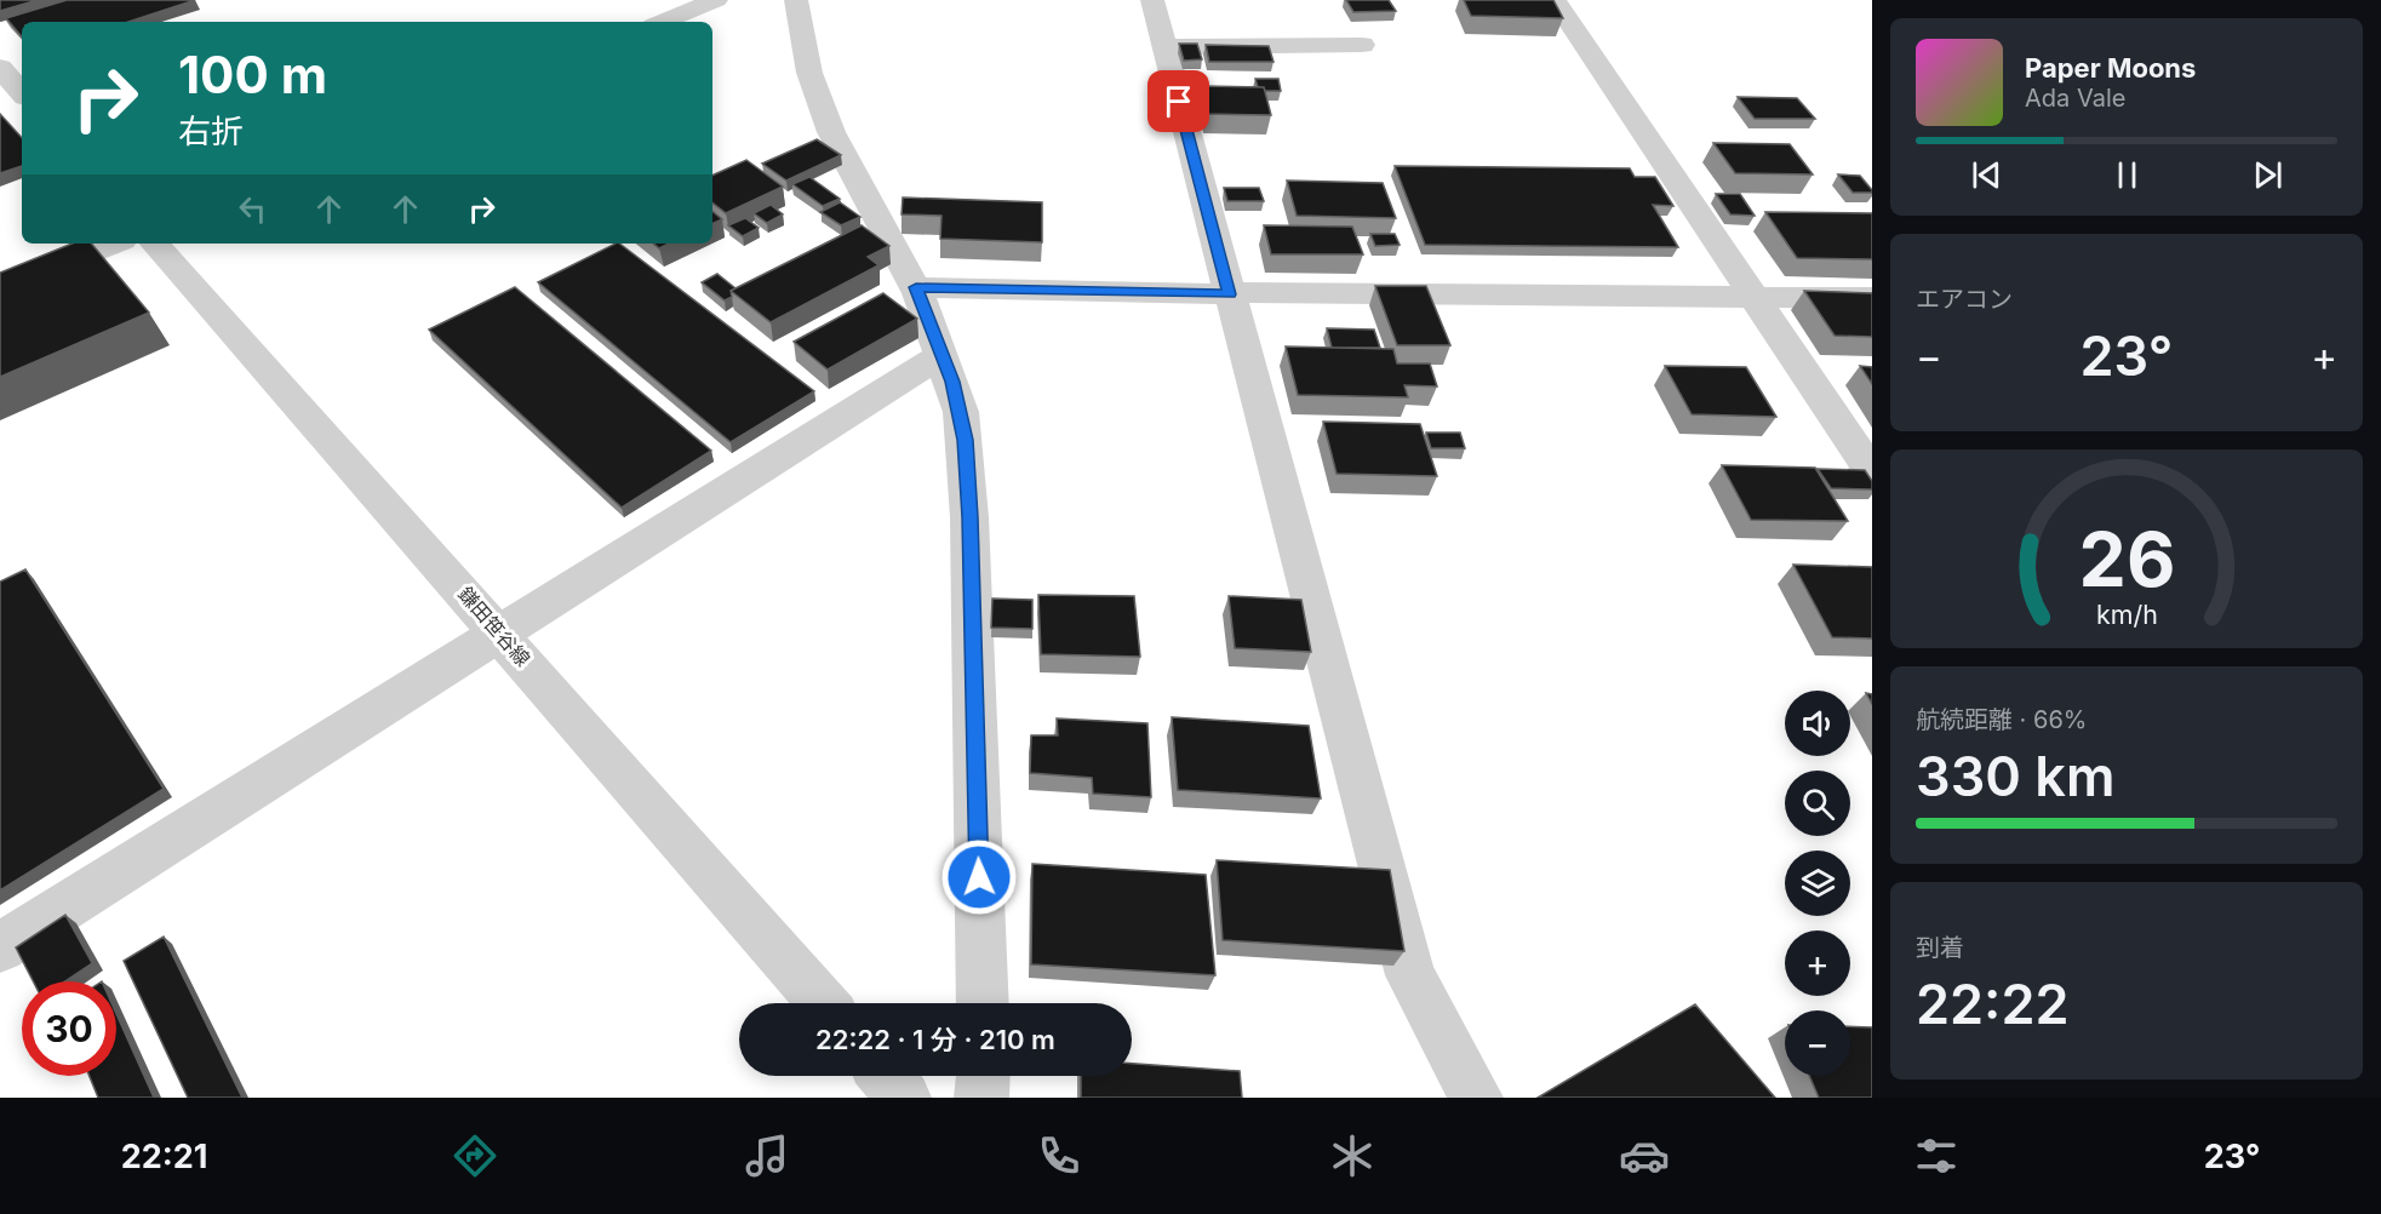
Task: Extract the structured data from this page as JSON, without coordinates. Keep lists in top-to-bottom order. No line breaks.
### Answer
{"streets":{"street":["鎌田笹谷線"]},"page":{"turn":["100 m","右折"],"song":["Paper Moons","Ada Vale"],"tile":["エアコン",["航続距離 · 66%","330 km"],["到着","22:22"]],"heat":["−","23°","+"],"map_buttons":["+","−"],"limit":"30","trip":"22:22 · 1 分 · 210 m","tabs":["22:21","23°"],"gauge":["26","km/h"]}}
